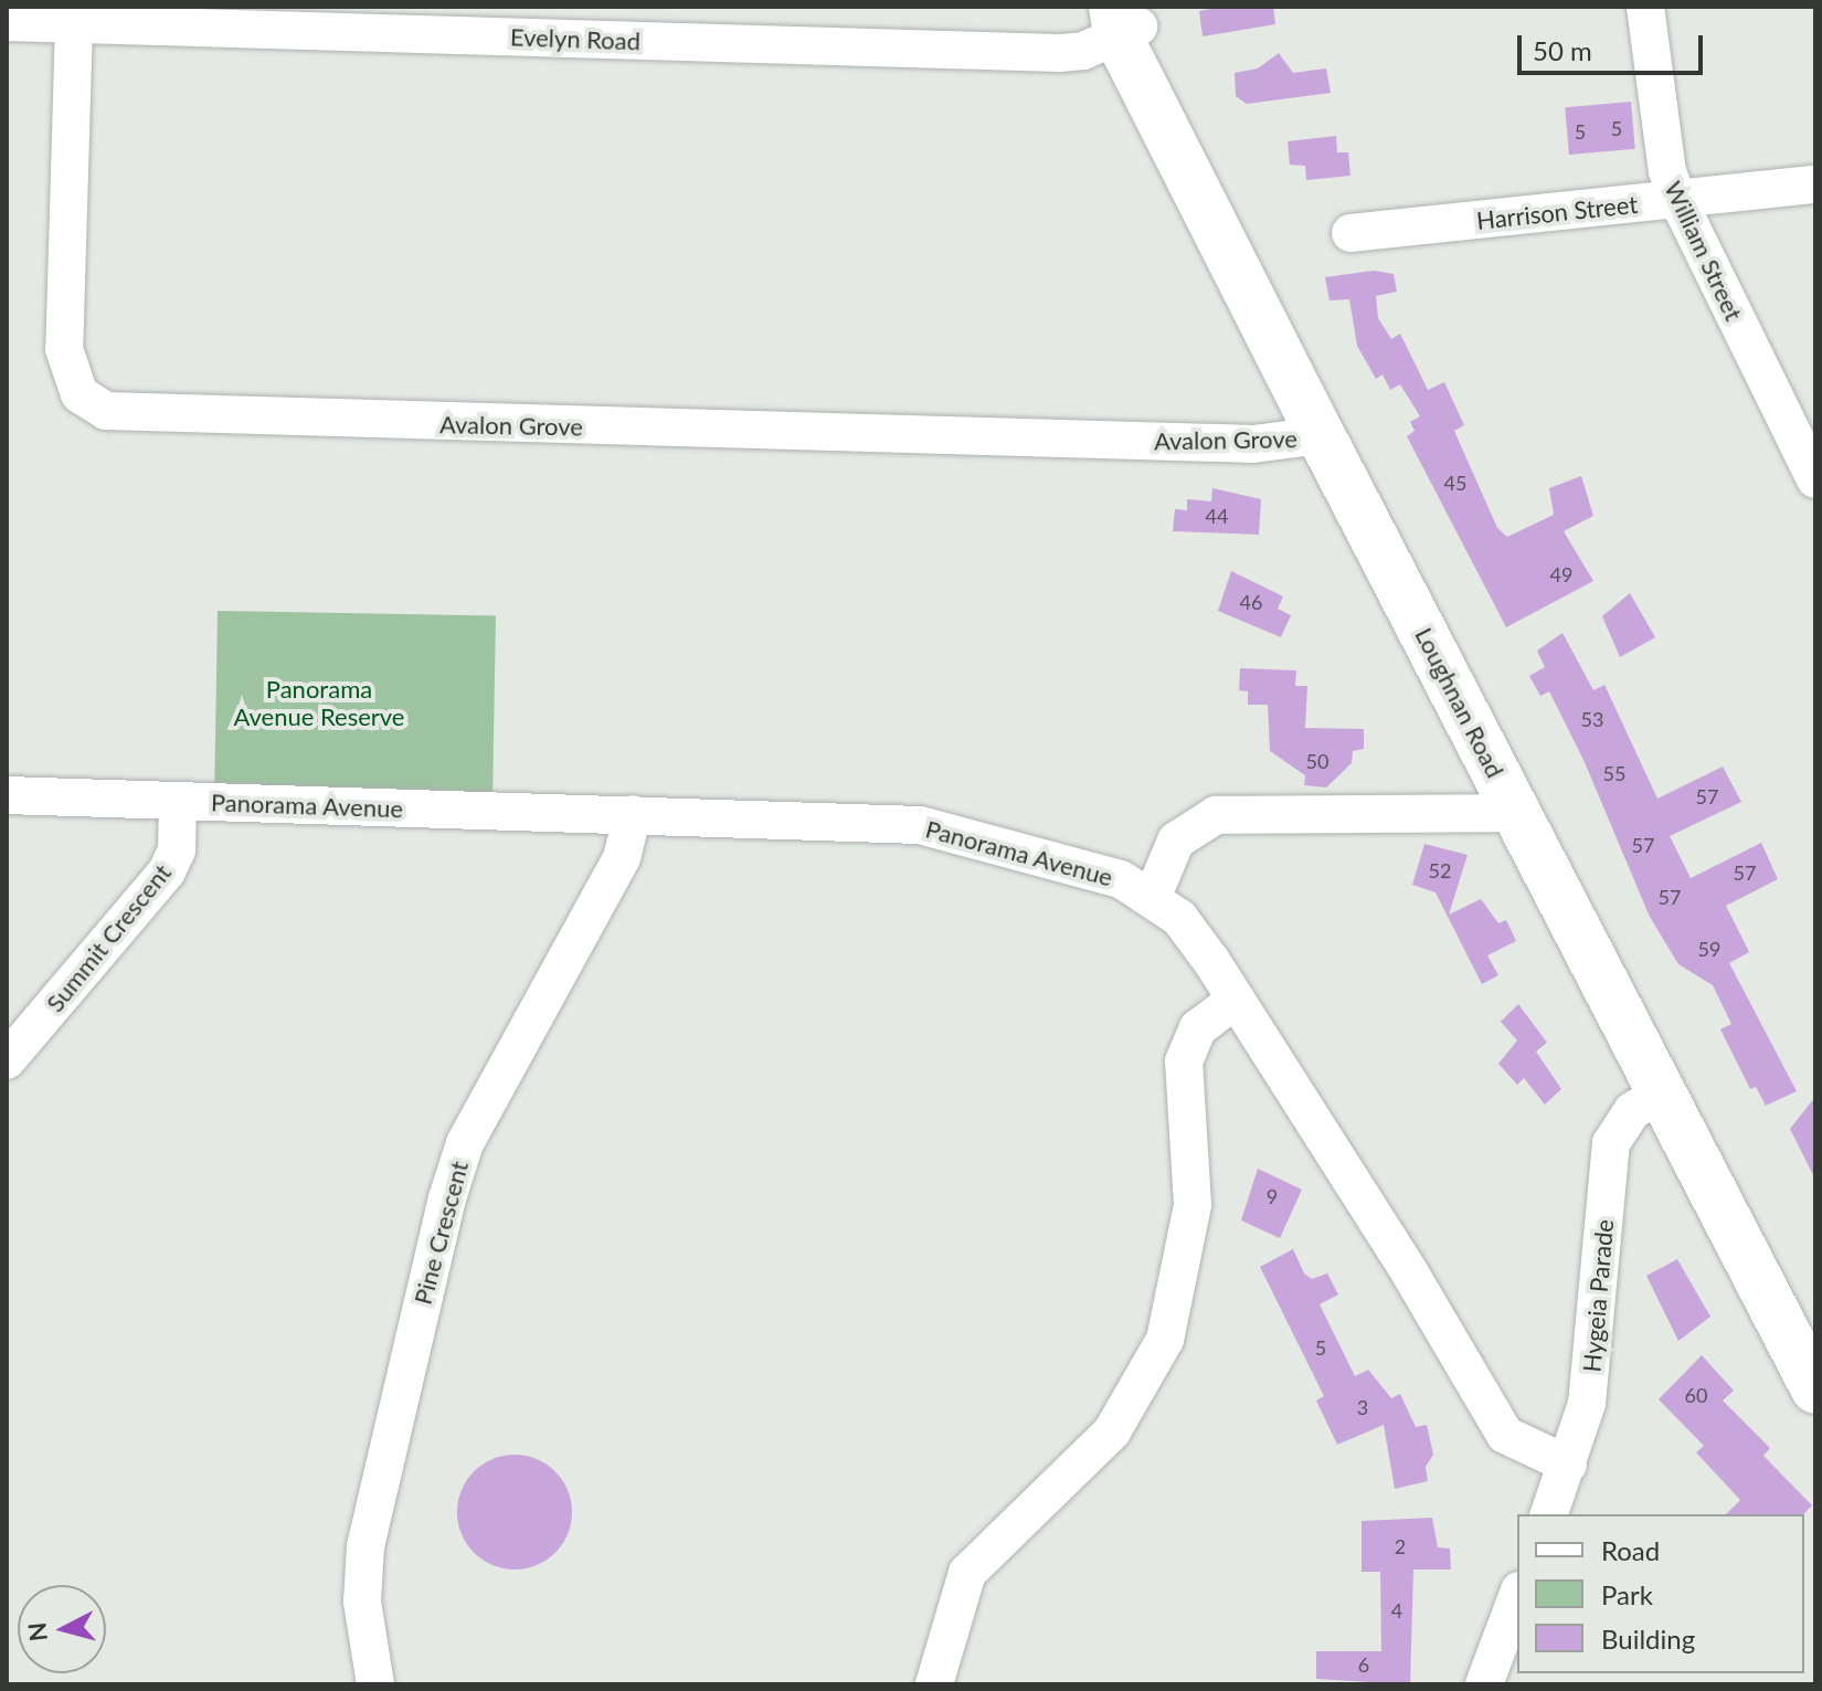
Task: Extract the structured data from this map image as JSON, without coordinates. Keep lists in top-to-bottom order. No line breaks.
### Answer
{"streets":{"main road":["Loughnan Road"],"street":["Evelyn Road","Harrison Street","William Street","Avalon Grove","Panorama Avenue","Summit Crescent","Pine Crescent","Hygeia Parade"]},"crossings":[["Evelyn Road","Avalon Grove"],["Evelyn Road","Loughnan Road"],["Harrison Street","William Street"],["Avalon Grove","Loughnan Road"],["Loughnan Road","Hygeia Parade"],["Panorama Avenue","Summit Crescent"],["Panorama Avenue","Pine Crescent"],["Panorama Avenue","Hygeia Parade"]],"parks":["Panorama Avenue Reserve"],"house_numbers":["5","5","45","44","49","46","53","50","55","57","57","52","57","57","59","9","5","60","3","2","4","6"],"legend":["Road","Park","Building"],"scale_bar":"50 m","north":"left"}
